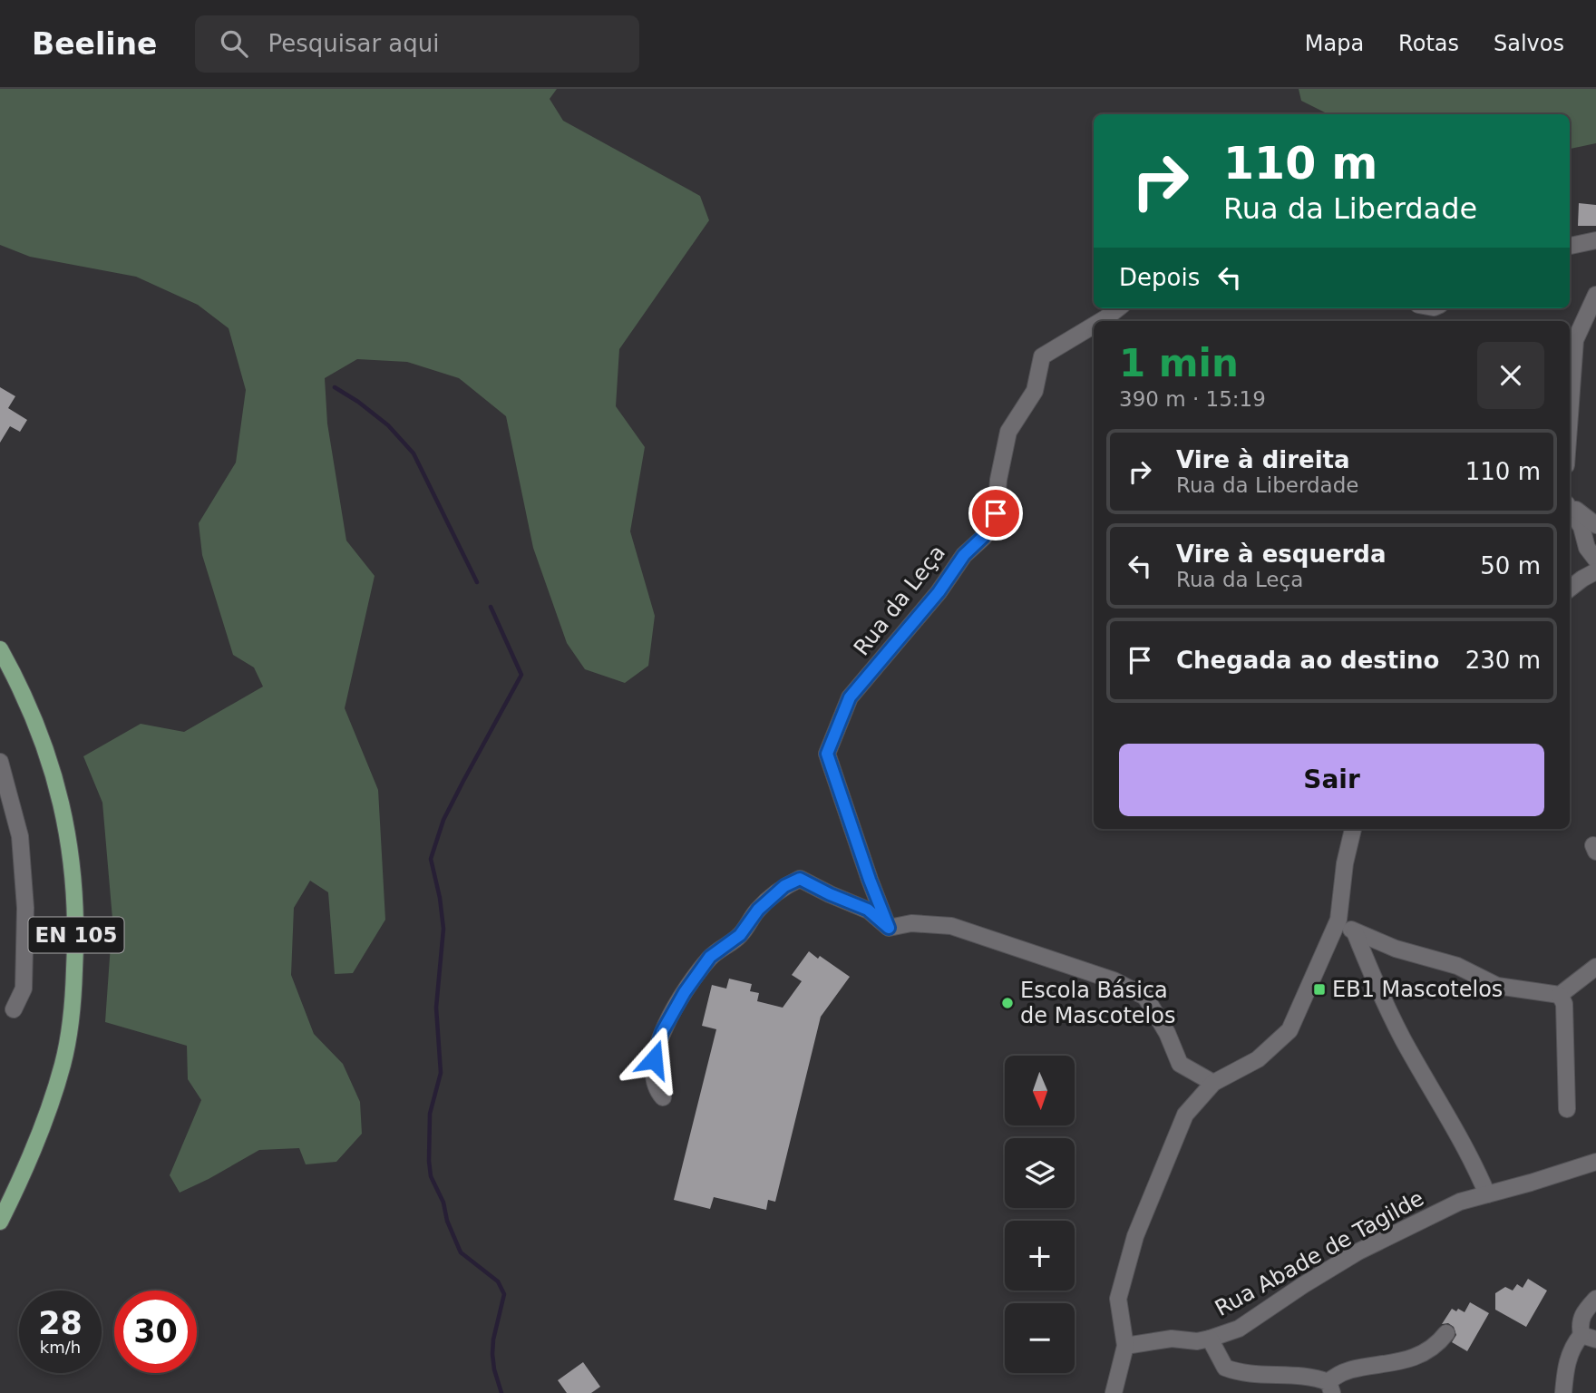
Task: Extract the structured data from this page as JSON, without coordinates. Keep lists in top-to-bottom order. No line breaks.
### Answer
{"streets":{"main road":["EN 105"],"street":["Rua da Leça","Rua Abade de Tagilde"]},"places":{"transit":["EB1 Mascotelos"],"other":["Escola Básica de Mascotelos"]},"north":"bottom","page":{"header":"Beeline","search":"Pesquisar aqui","nav":["Mapa","Rotas","Salvos"],"turn":["110 m","Rua da Liberdade"],"then":"Depois","heading":["1 min","390 m · 15:19"],"list":[{"name":"Vire à direita","note":"Rua da Liberdade","value":"110 m"},{"name":"Vire à esquerda","note":"Rua da Leça","value":"50 m"},{"name":"Chegada ao destino","value":"230 m"}],"buttons":"Sair","map_buttons":["+","−"],"speed":"28 km/h","limit":"30"}}
